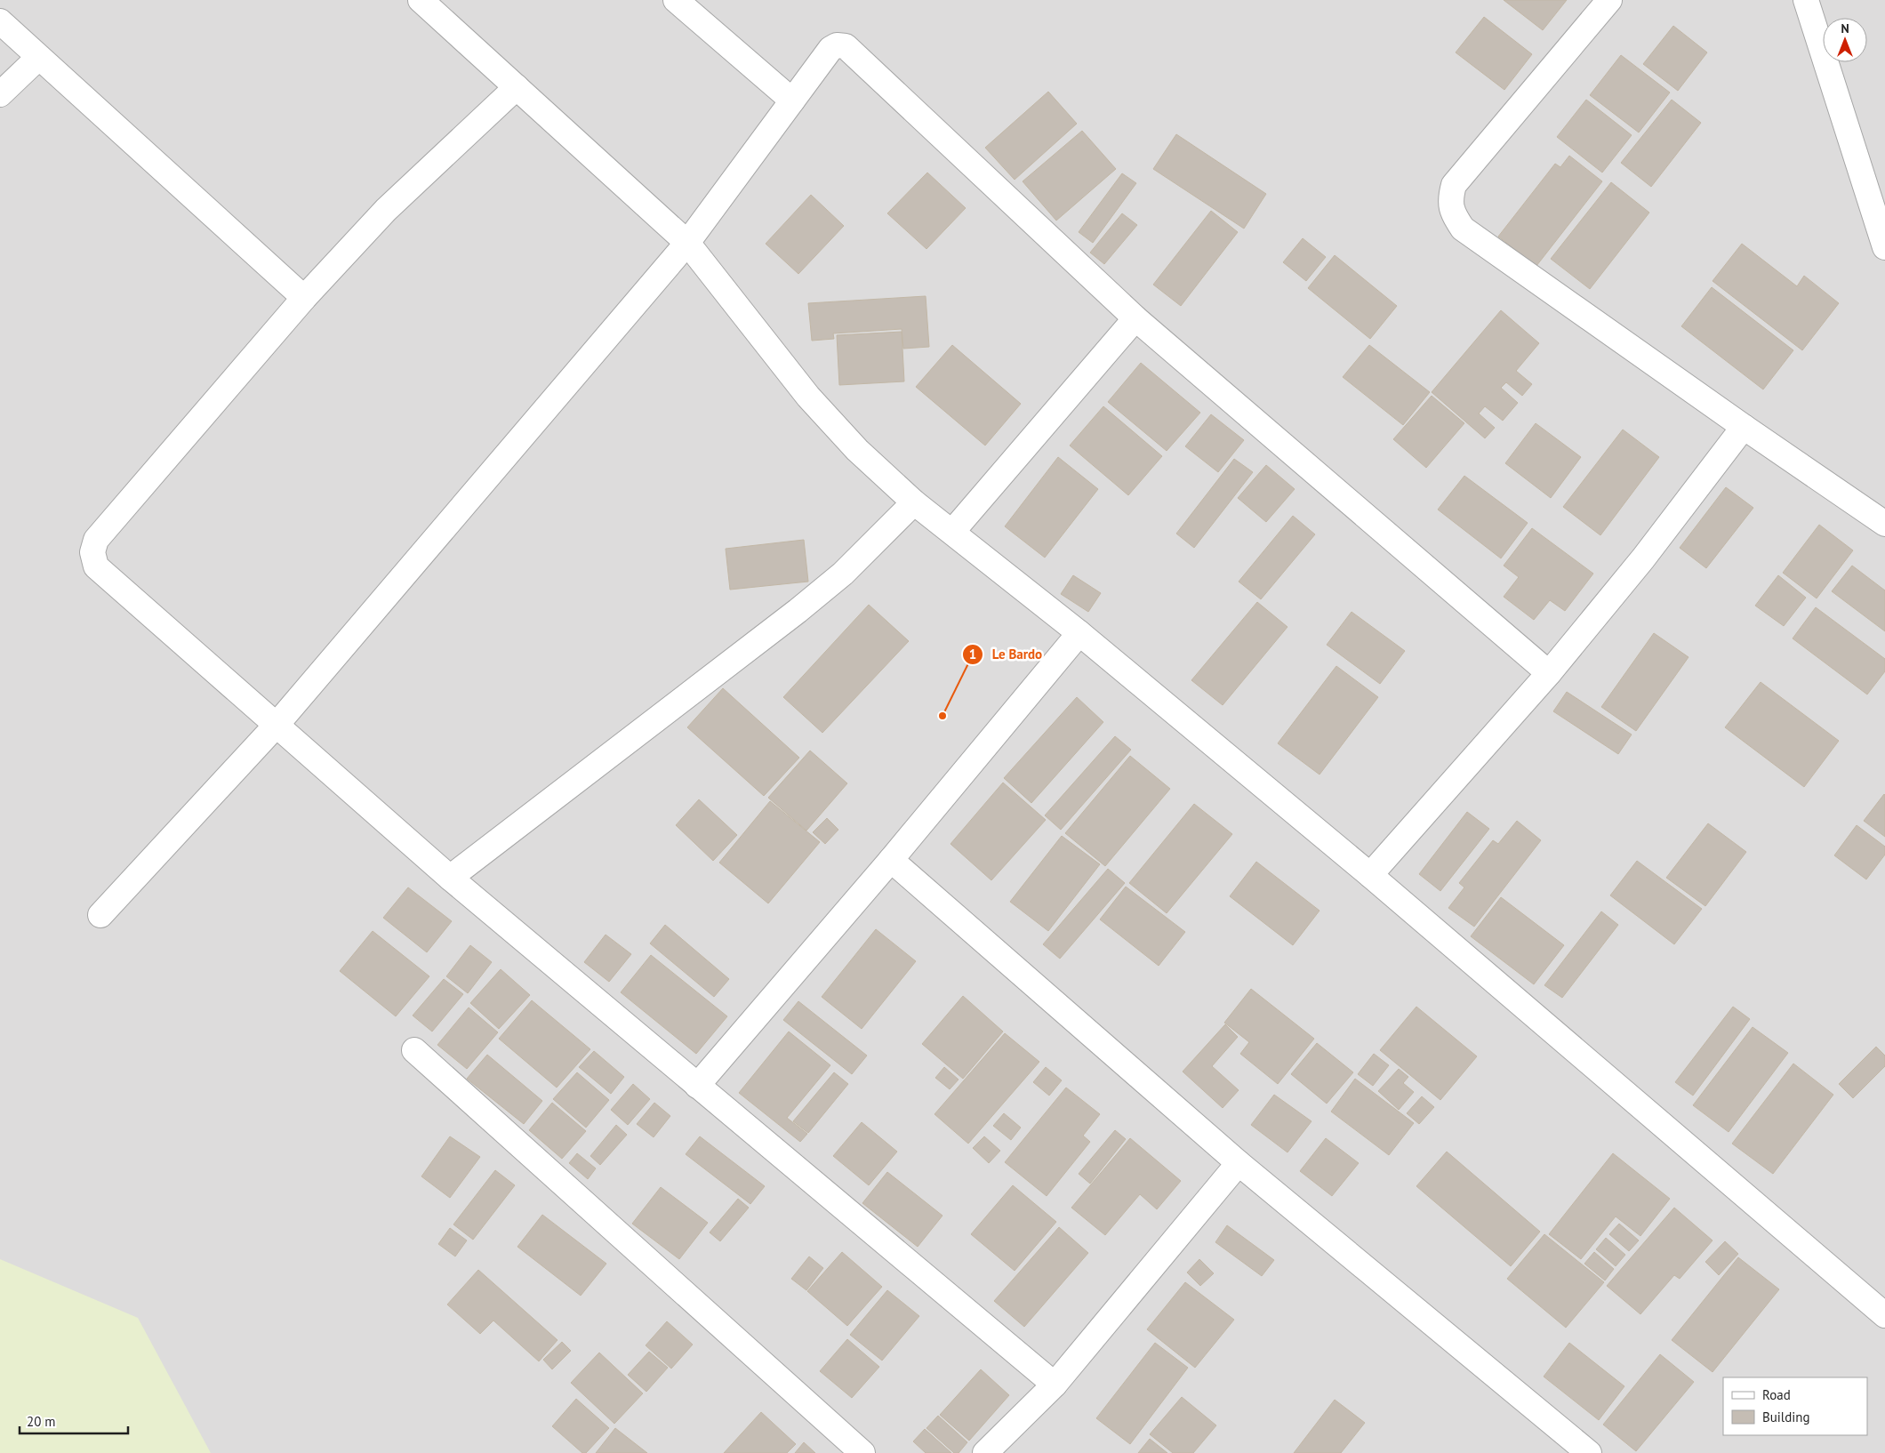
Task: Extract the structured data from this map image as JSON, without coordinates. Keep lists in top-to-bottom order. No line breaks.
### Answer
{"places":["Le Bardo"],"legend":["Road","Building"],"scale_bar":"20 m","north":"top"}
